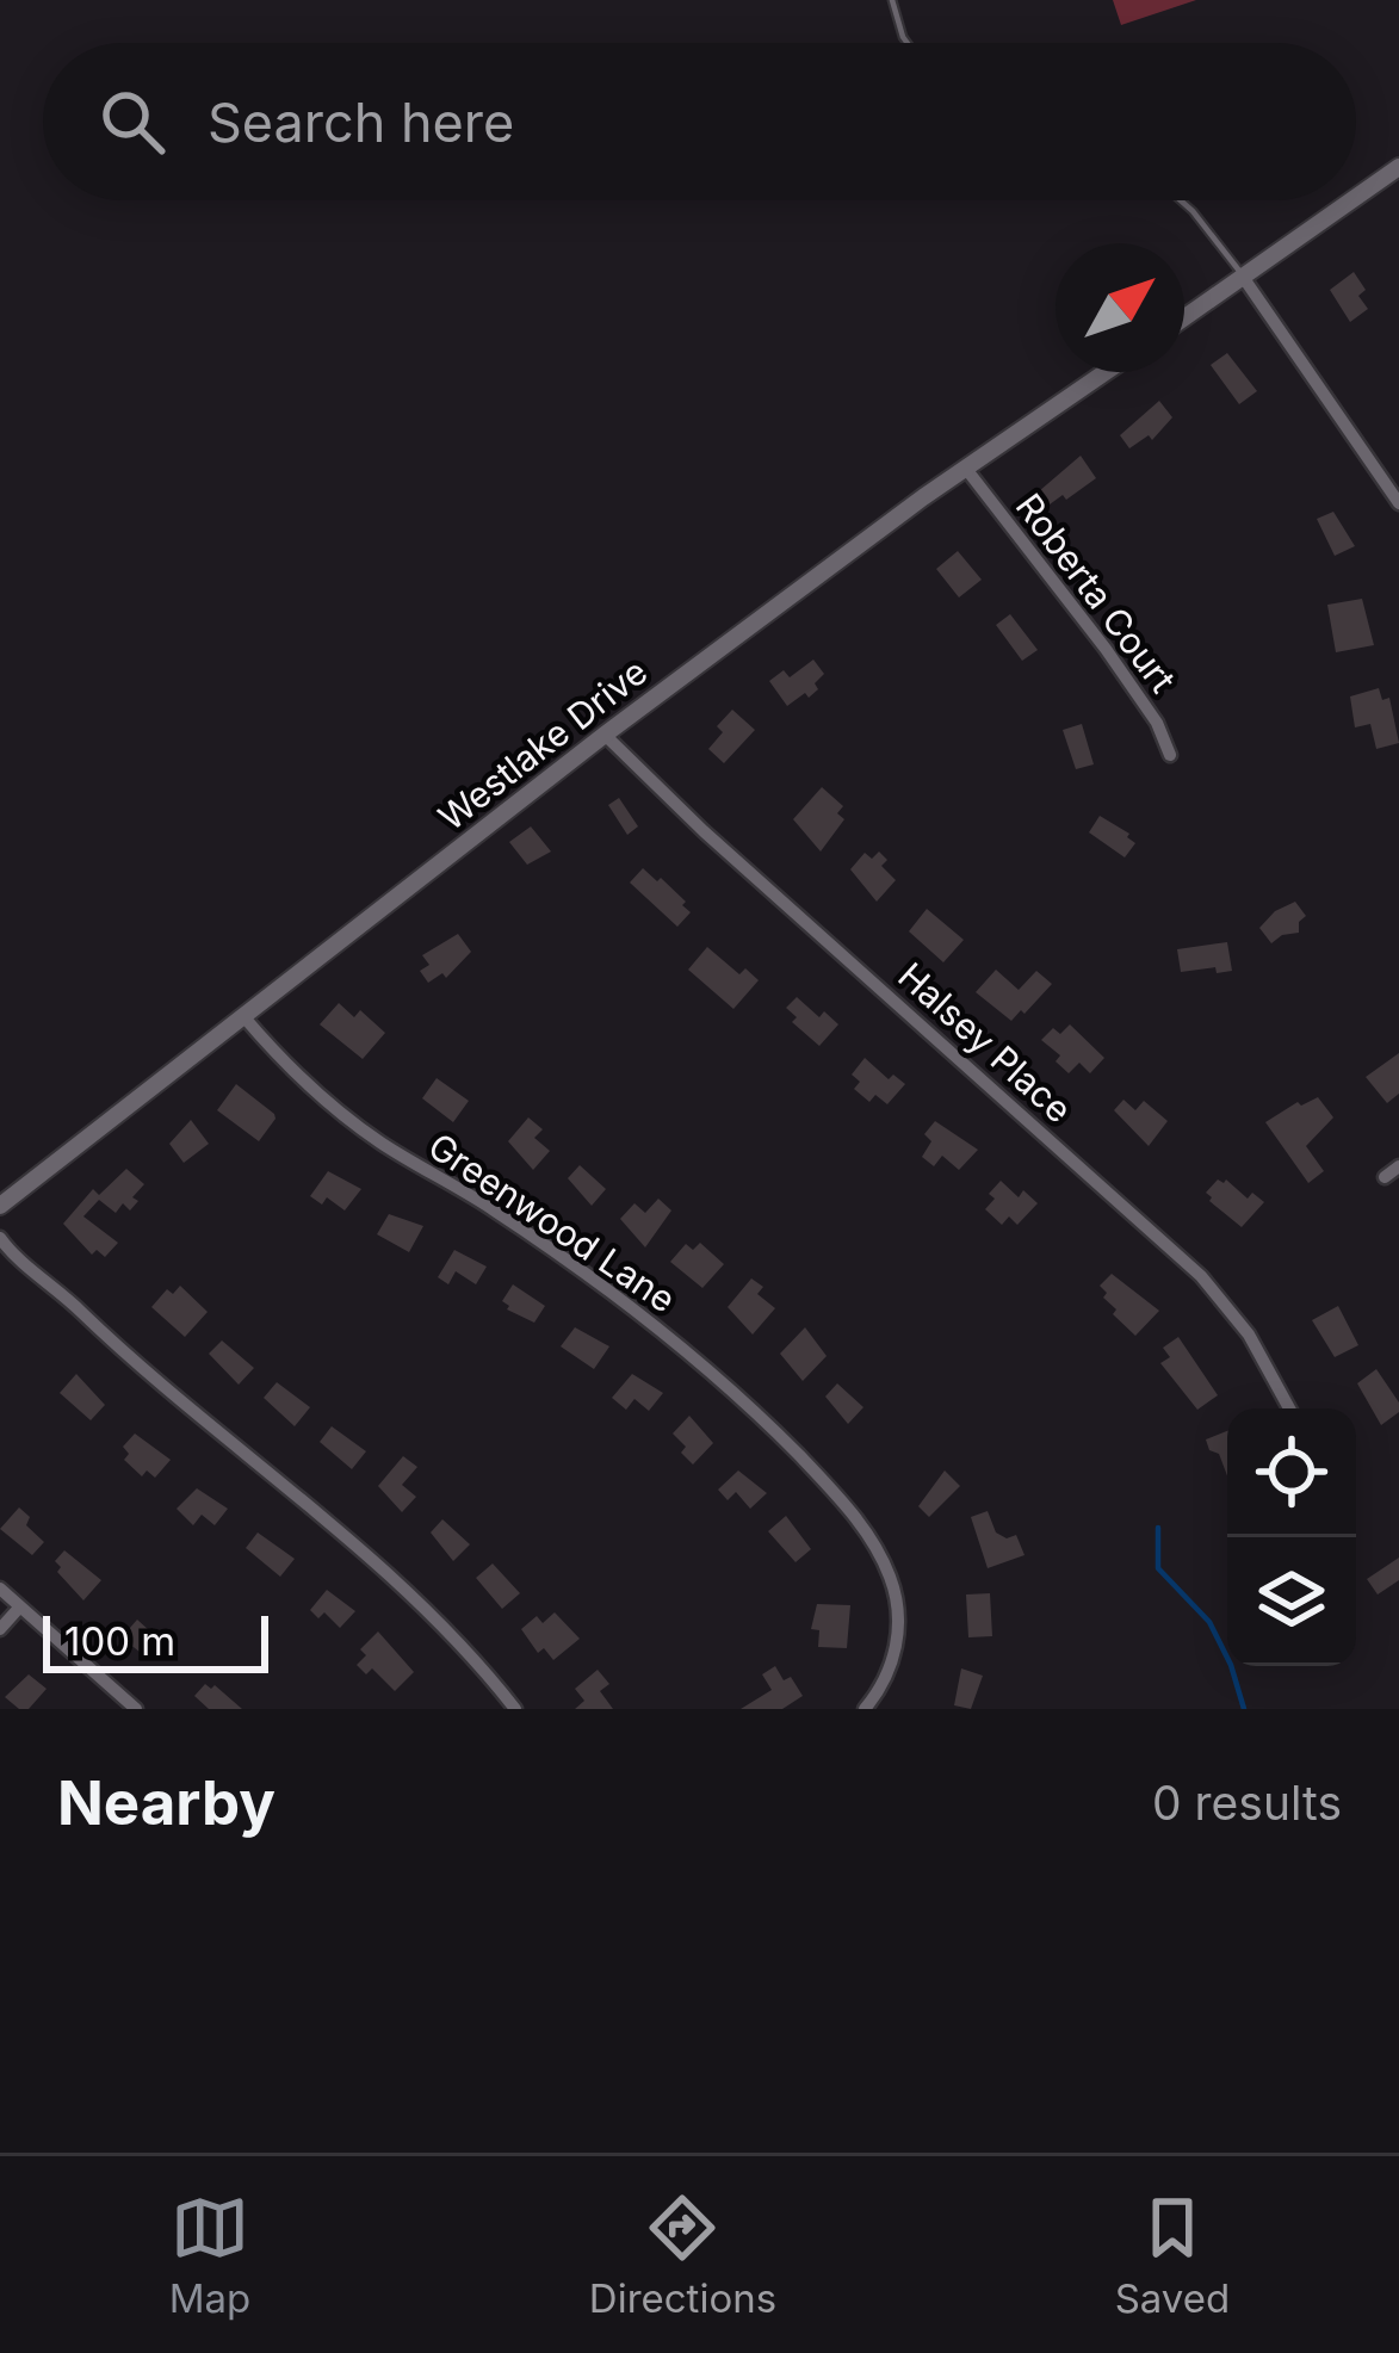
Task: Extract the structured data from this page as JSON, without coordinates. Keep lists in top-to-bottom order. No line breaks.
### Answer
{"streets":{"street":["Roberta Court","Westlake Drive","Halsey Place","Greenwood Lane"]},"crossings":[["Roberta Court","Westlake Drive"],["Westlake Drive","Halsey Place"],["Westlake Drive","Greenwood Lane"]],"scale_bar":"100 m","north":"top right","page":{"search":"Search here","scale":"100 m","heading":["Nearby","0 results"],"nav":["Map","Directions","Saved"]}}
